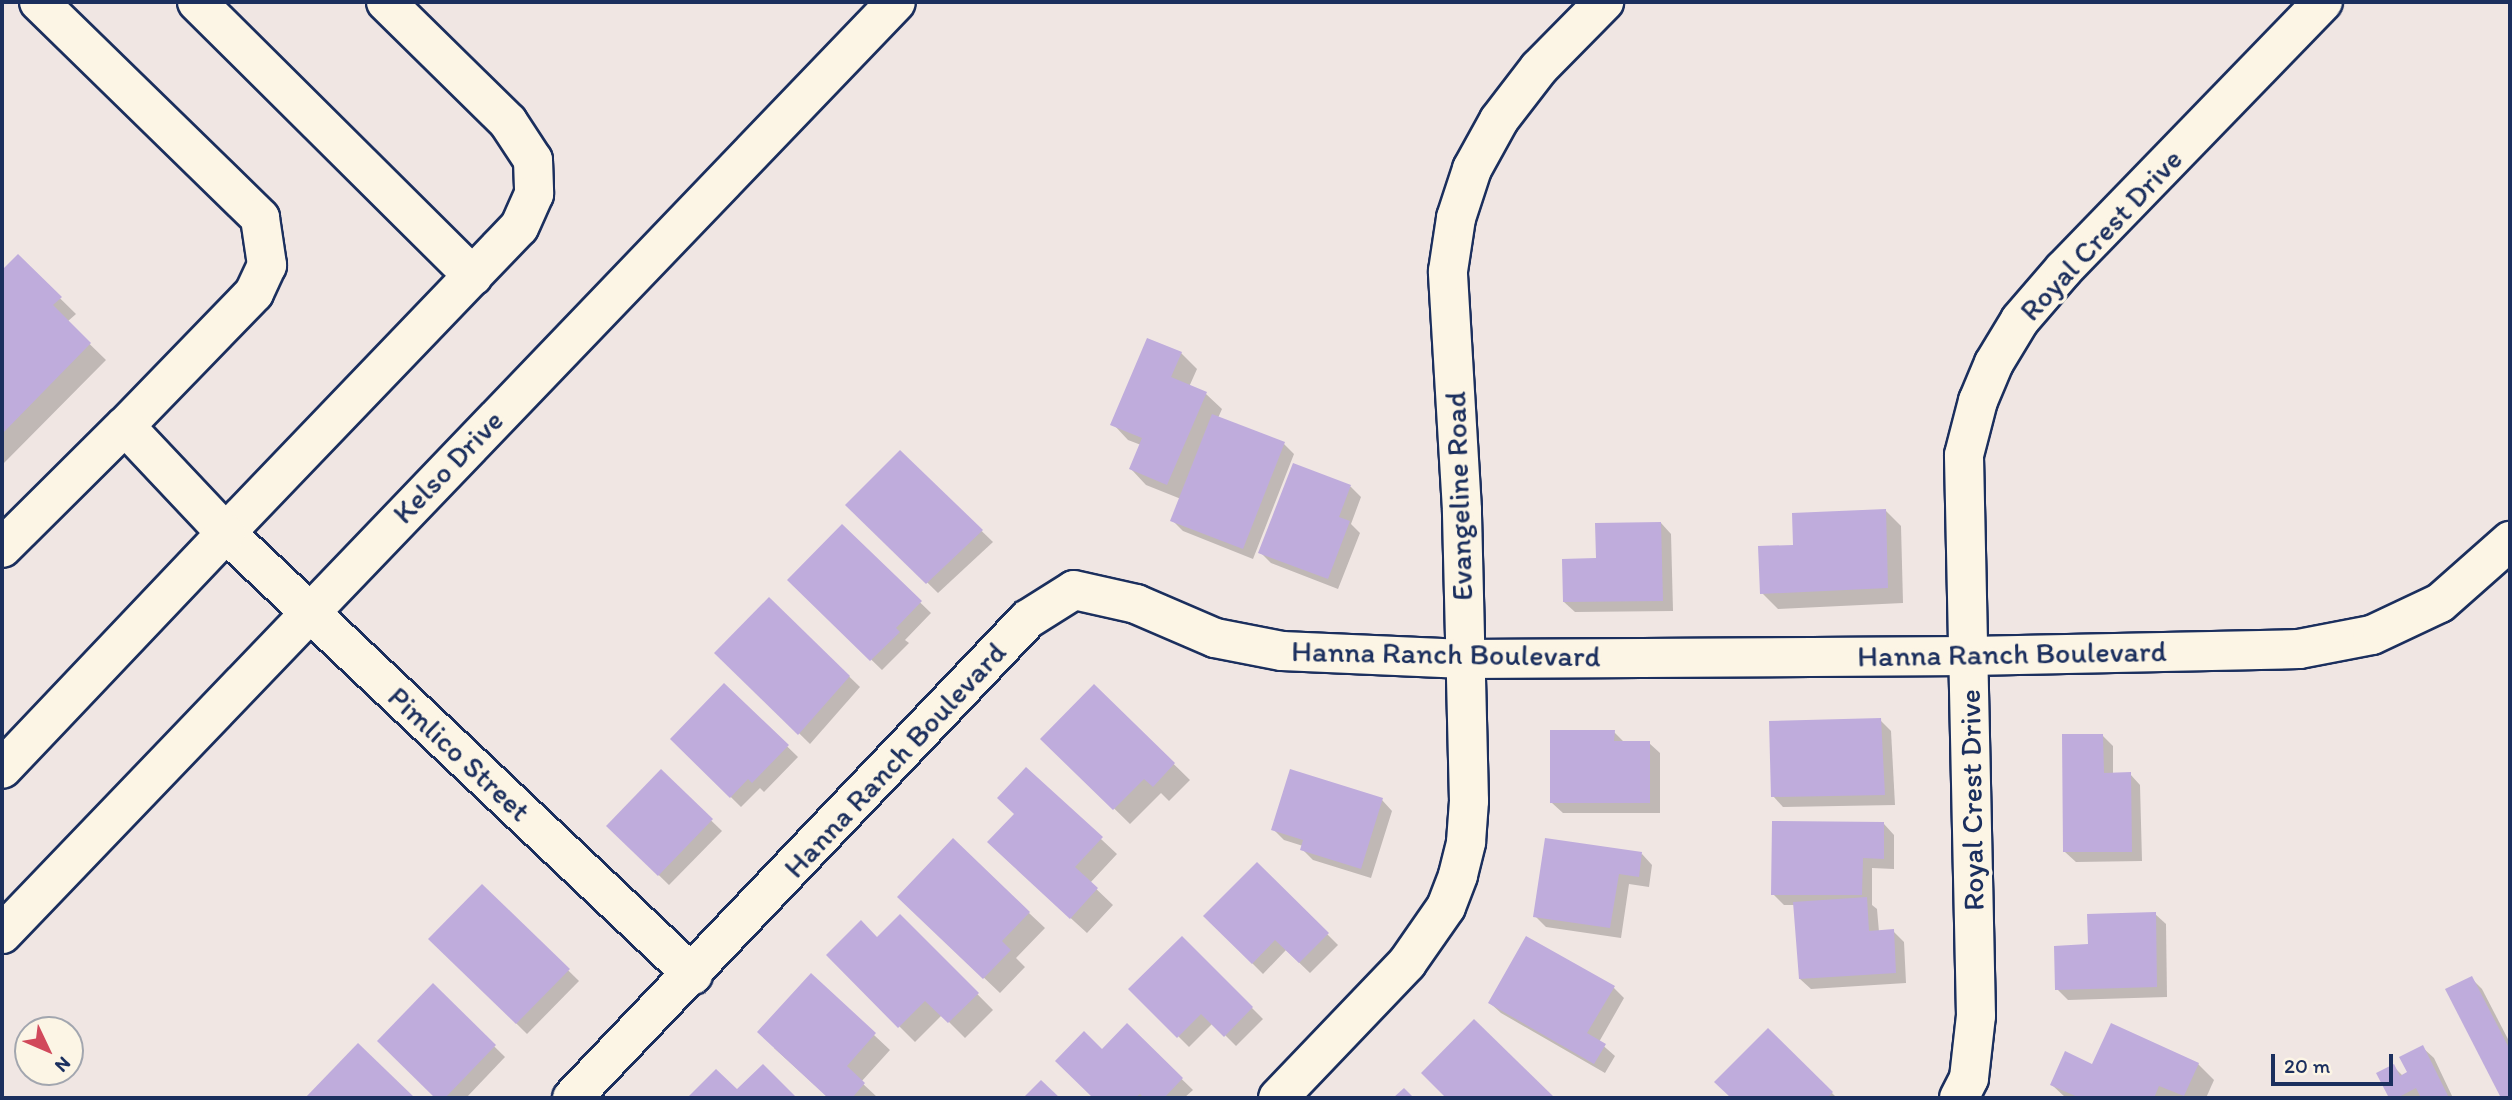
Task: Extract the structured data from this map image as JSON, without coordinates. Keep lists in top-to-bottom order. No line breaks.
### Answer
{"streets":{"street":["Royal Crest Drive","Kelso Drive","Evangeline Road","Hanna Ranch Boulevard","Pimlico Street"]},"crossings":[["Royal Crest Drive","Hanna Ranch Boulevard"],["Kelso Drive","Pimlico Street"],["Evangeline Road","Hanna Ranch Boulevard"],["Hanna Ranch Boulevard","Pimlico Street"]],"scale_bar":"20 m","north":"bottom right"}
